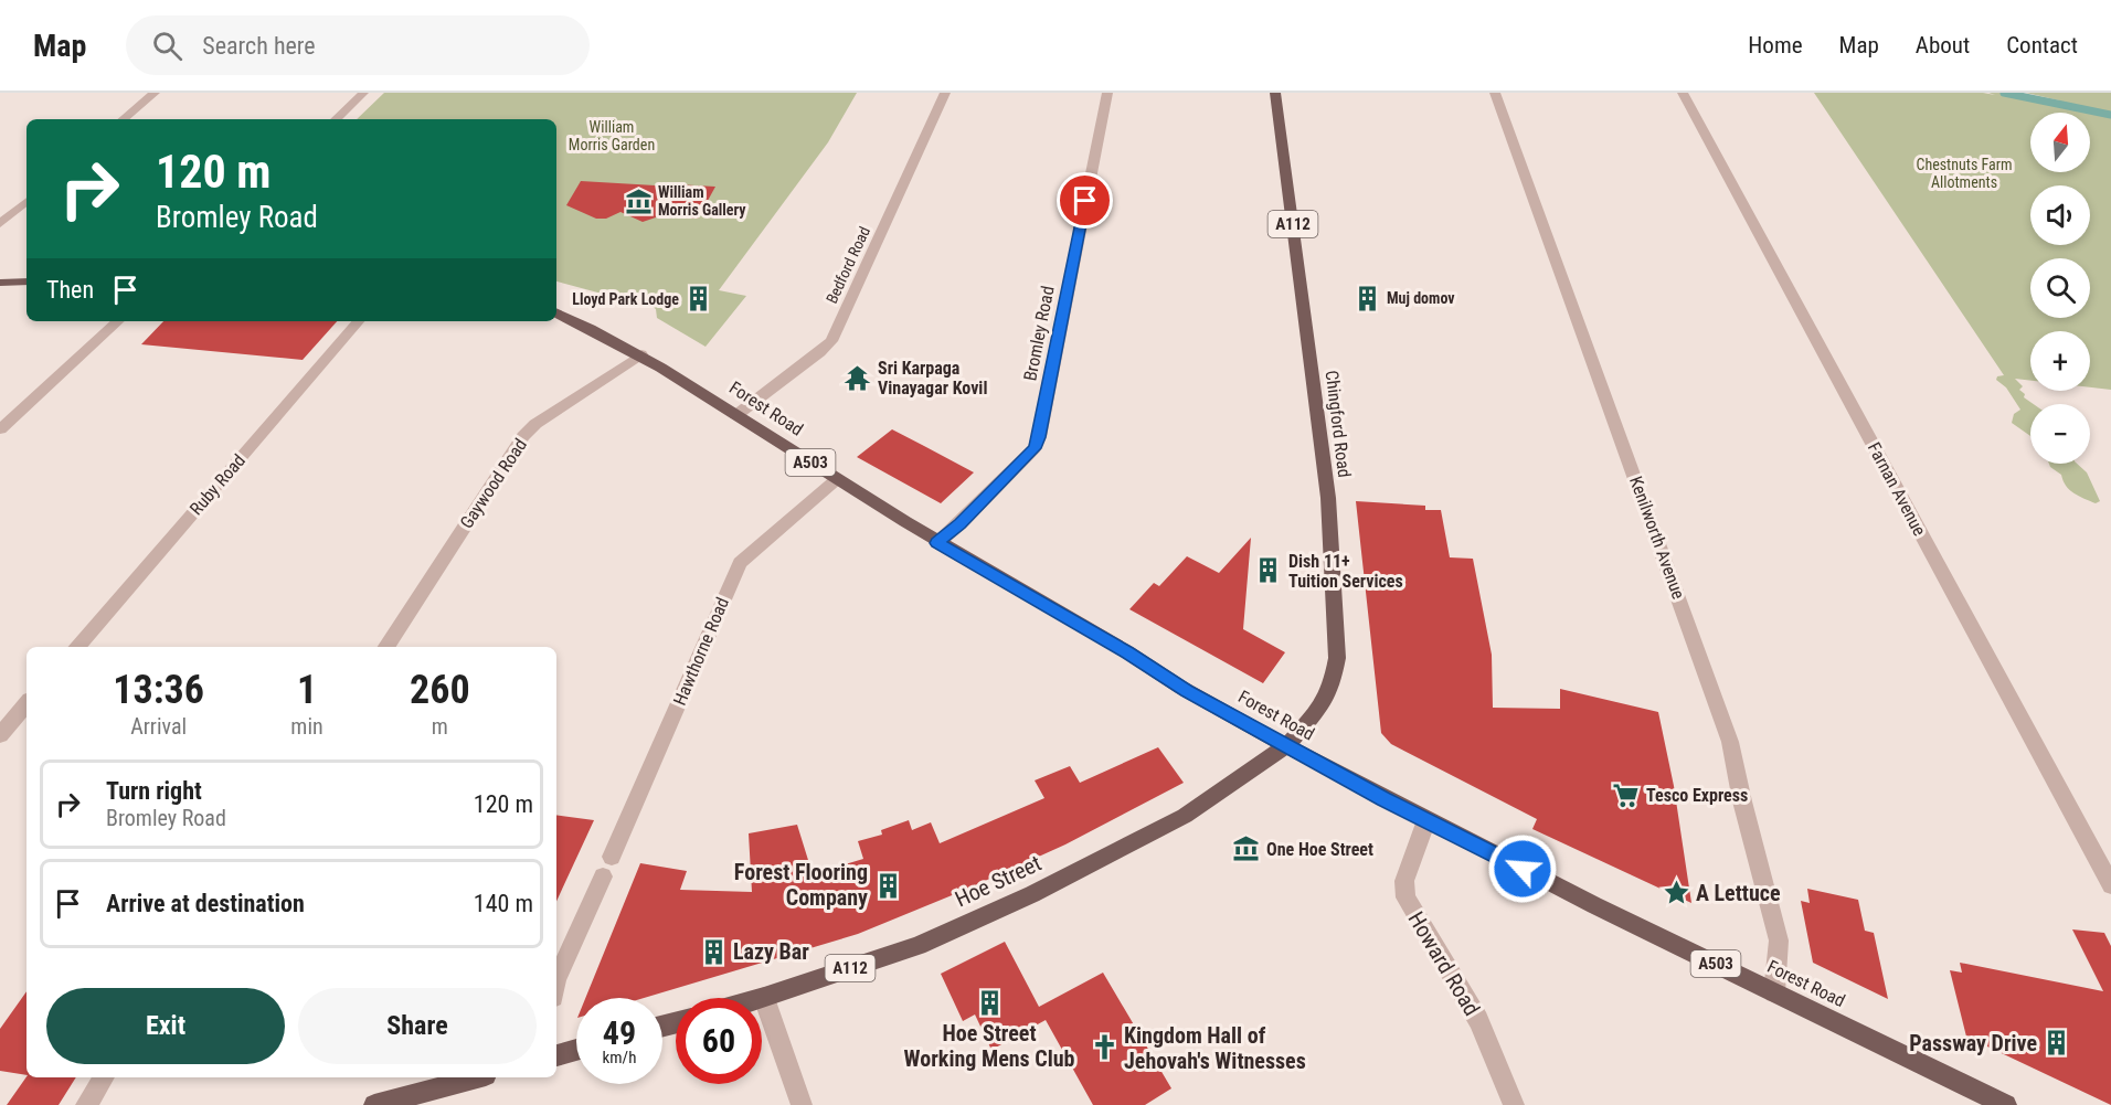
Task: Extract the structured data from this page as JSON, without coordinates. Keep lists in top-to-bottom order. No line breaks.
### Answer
{"streets":{"main road":["A112","Forest Road","Chingford Road","A503","Hoe Street"],"street":["Bedford Road","Bromley Road","Gaywood Road","Ruby Road","Farnan Avenue","Kenilworth Avenue","Hawthorne Road","Howard Road"]},"crossings":[["Bedford Road","Forest Road"],["Bromley Road","Forest Road"],["Forest Road","Chingford Road"],["Forest Road","Gaywood Road"],["Forest Road","Kenilworth Avenue"],["Forest Road","Hawthorne Road"],["Forest Road","Hoe Street"],["Forest Road","Howard Road"],["Chingford Road","Hoe Street"]],"parks":["William Morris Garden","Chestnuts Farm Allotments"],"places":{"museum":["William Morris Gallery","One Hoe Street"],"building":["Muj domov","Lloyd Park Lodge","Dish 11+ Tuition Services","Forest Flooring Company","Lazy Bar","Hoe Street Working Mens Club","Passway Drive"],"temple":["Sri Karpaga Vinayagar Kovil"],"supermarket":["Tesco Express"],"place":["A Lettuce"],"church":["Kingdom Hall of Jehovah's Witnesses"]},"north":"top","page":{"header":"Map","search":"Search here","nav":["Home","Map","About","Contact"],"map_buttons":["+","−"],"turn":["120 m","Bromley Road"],"then":"Then","eta":["13:36","Arrival","1","min","260","m"],"list":[{"name":"Turn right","note":"Bromley Road","value":"120 m"},{"name":"Arrive at destination","value":"140 m"}],"buttons":["Exit","Share"],"speed":"49 km/h","limit":"60"}}
